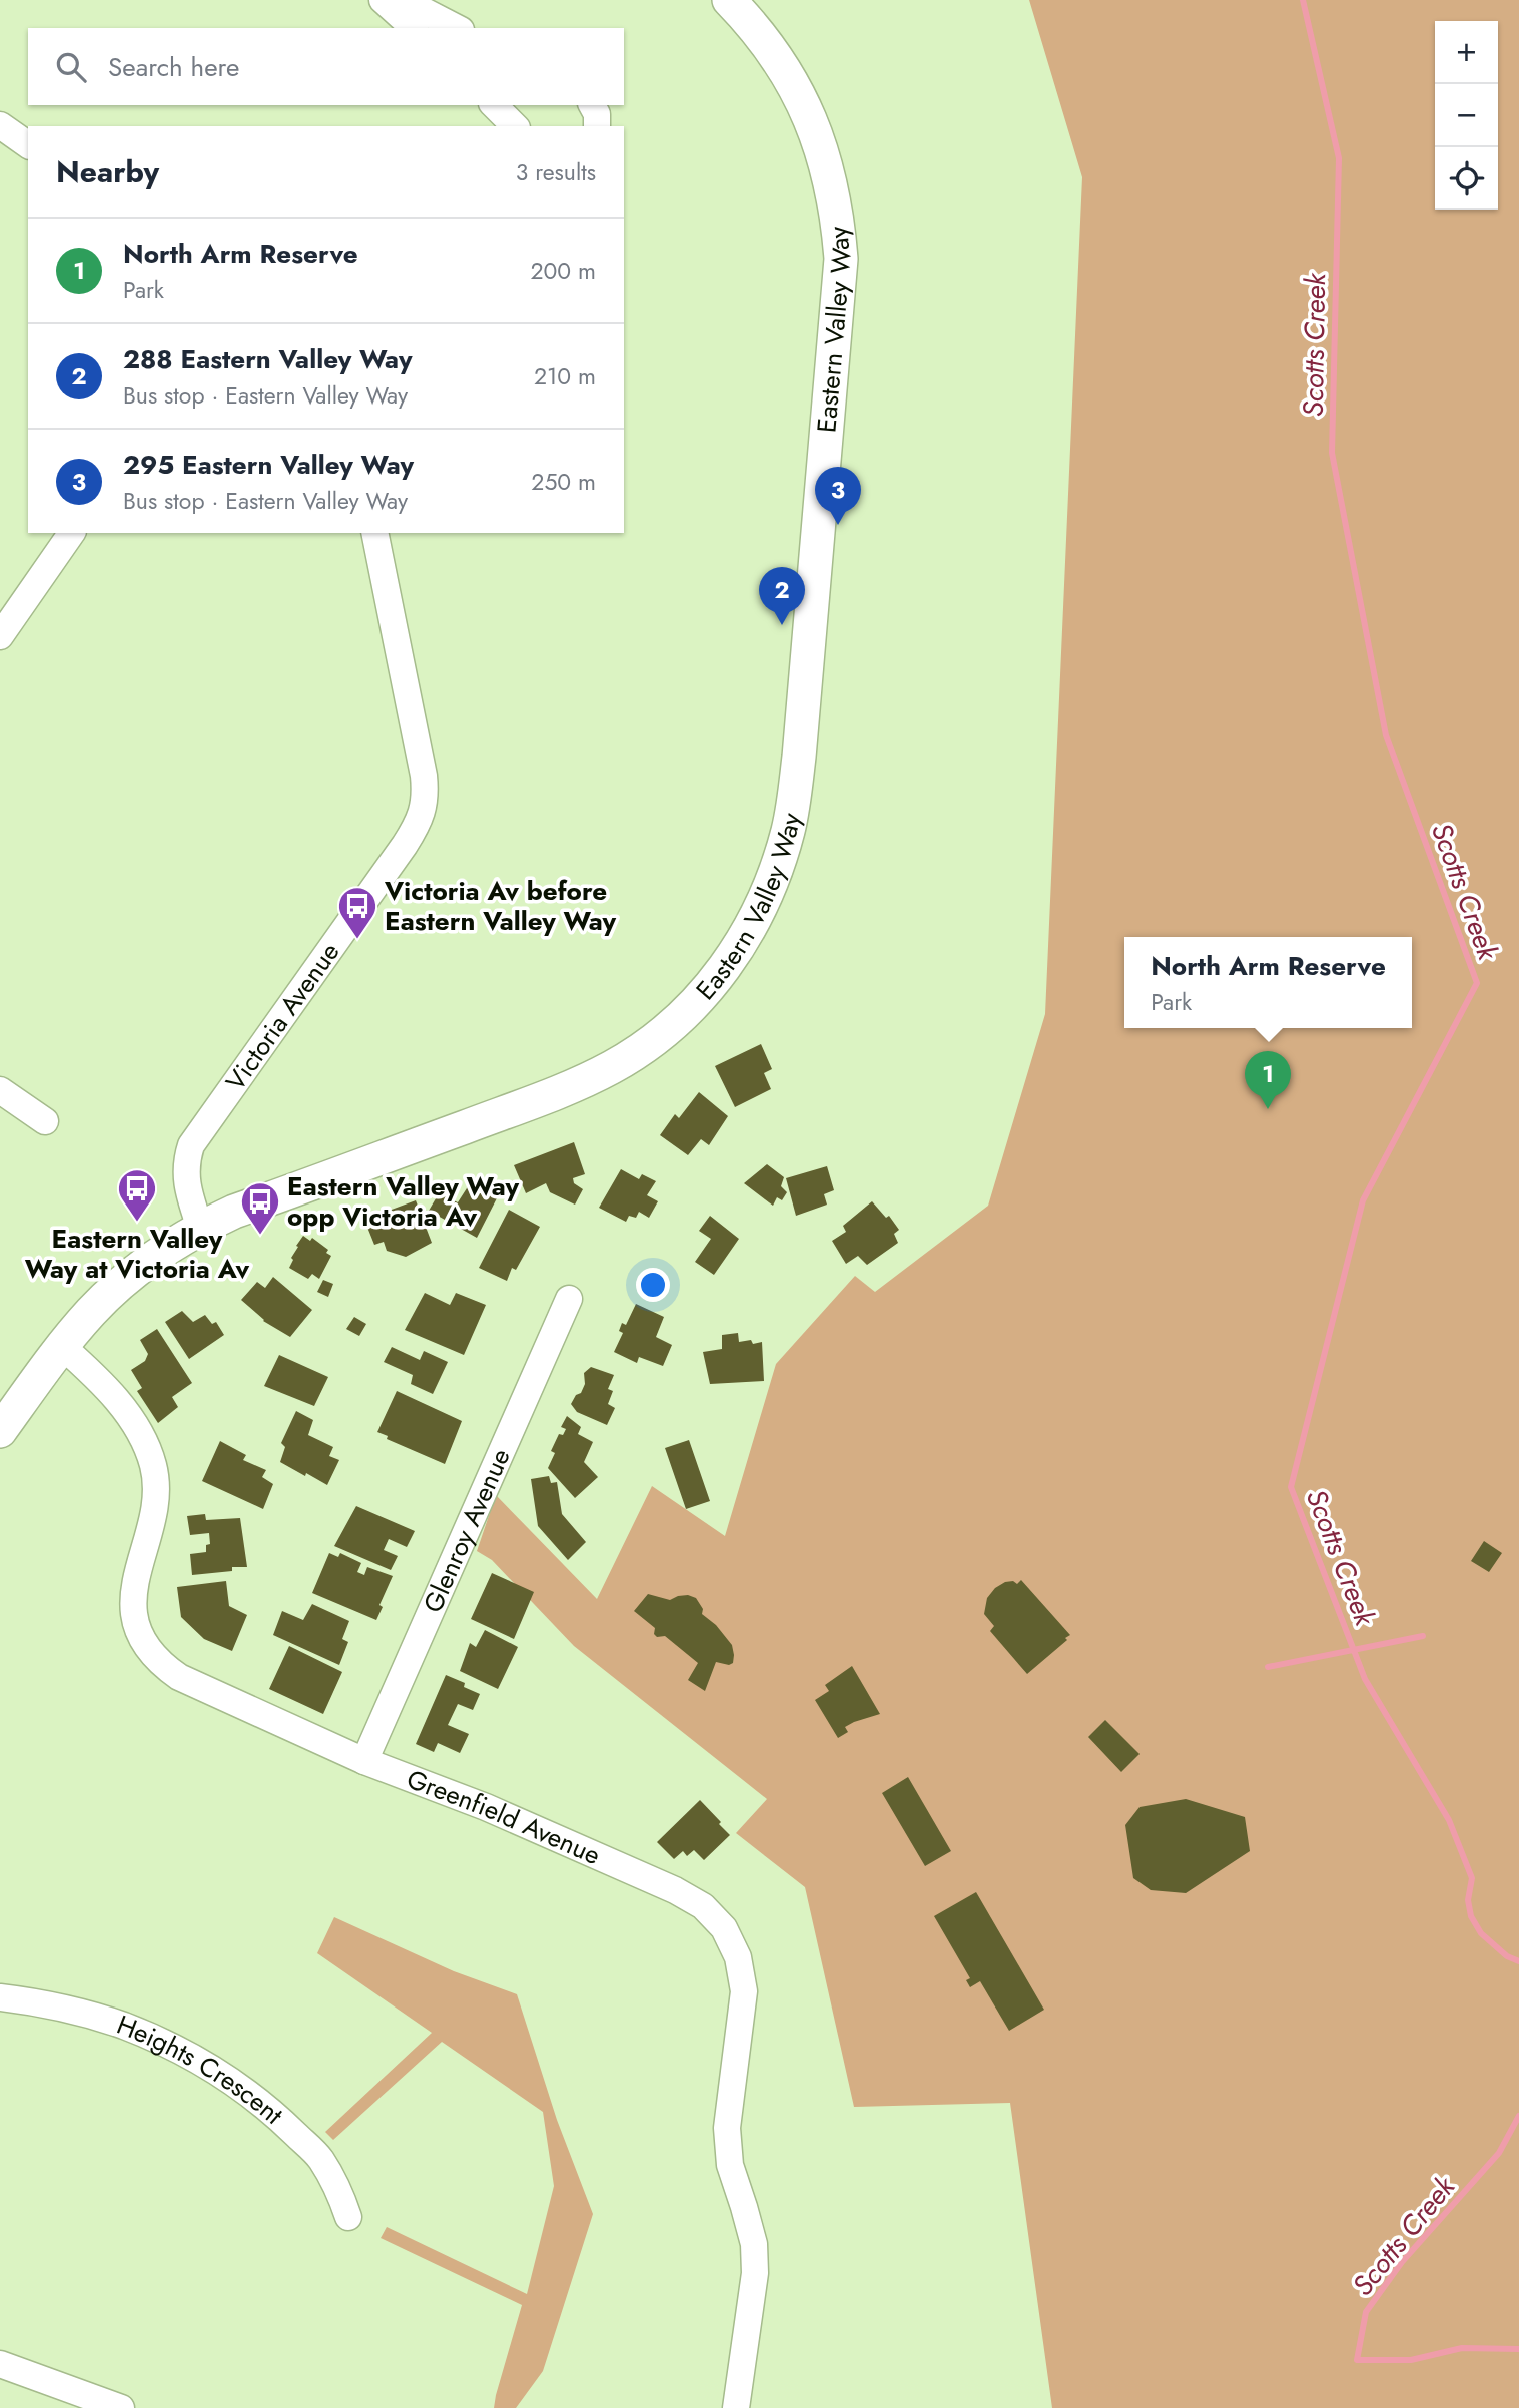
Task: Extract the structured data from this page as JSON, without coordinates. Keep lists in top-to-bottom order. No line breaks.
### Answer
{"streets":{"main road":["Eastern Valley Way"],"street":["Victoria Avenue","Glenroy Avenue","Greenfield Avenue","Heights Crescent"]},"crossings":[["Eastern Valley Way","Victoria Avenue"],["Eastern Valley Way","Greenfield Avenue"],["Glenroy Avenue","Greenfield Avenue"]],"water":["Scotts Creek"],"places":{"bus stop":["Victoria Av before Eastern Valley Way","Eastern Valley Way at Victoria Av","Eastern Valley Way opp Victoria Av"]},"page":{"map_buttons":["+","−"],"search":"Search here","heading":["Nearby","3 results"],"list":[{"mark":"1","name":"North Arm Reserve","note":"Park","value":"200 m"},{"mark":"2","name":"288 Eastern Valley Way","note":"Bus stop · Eastern Valley Way","value":"210 m"},{"mark":"3","name":"295 Eastern Valley Way","note":"Bus stop · Eastern Valley Way","value":"250 m"}],"pins":["3","2","1"],"popup":["North Arm Reserve","Park"]}}
